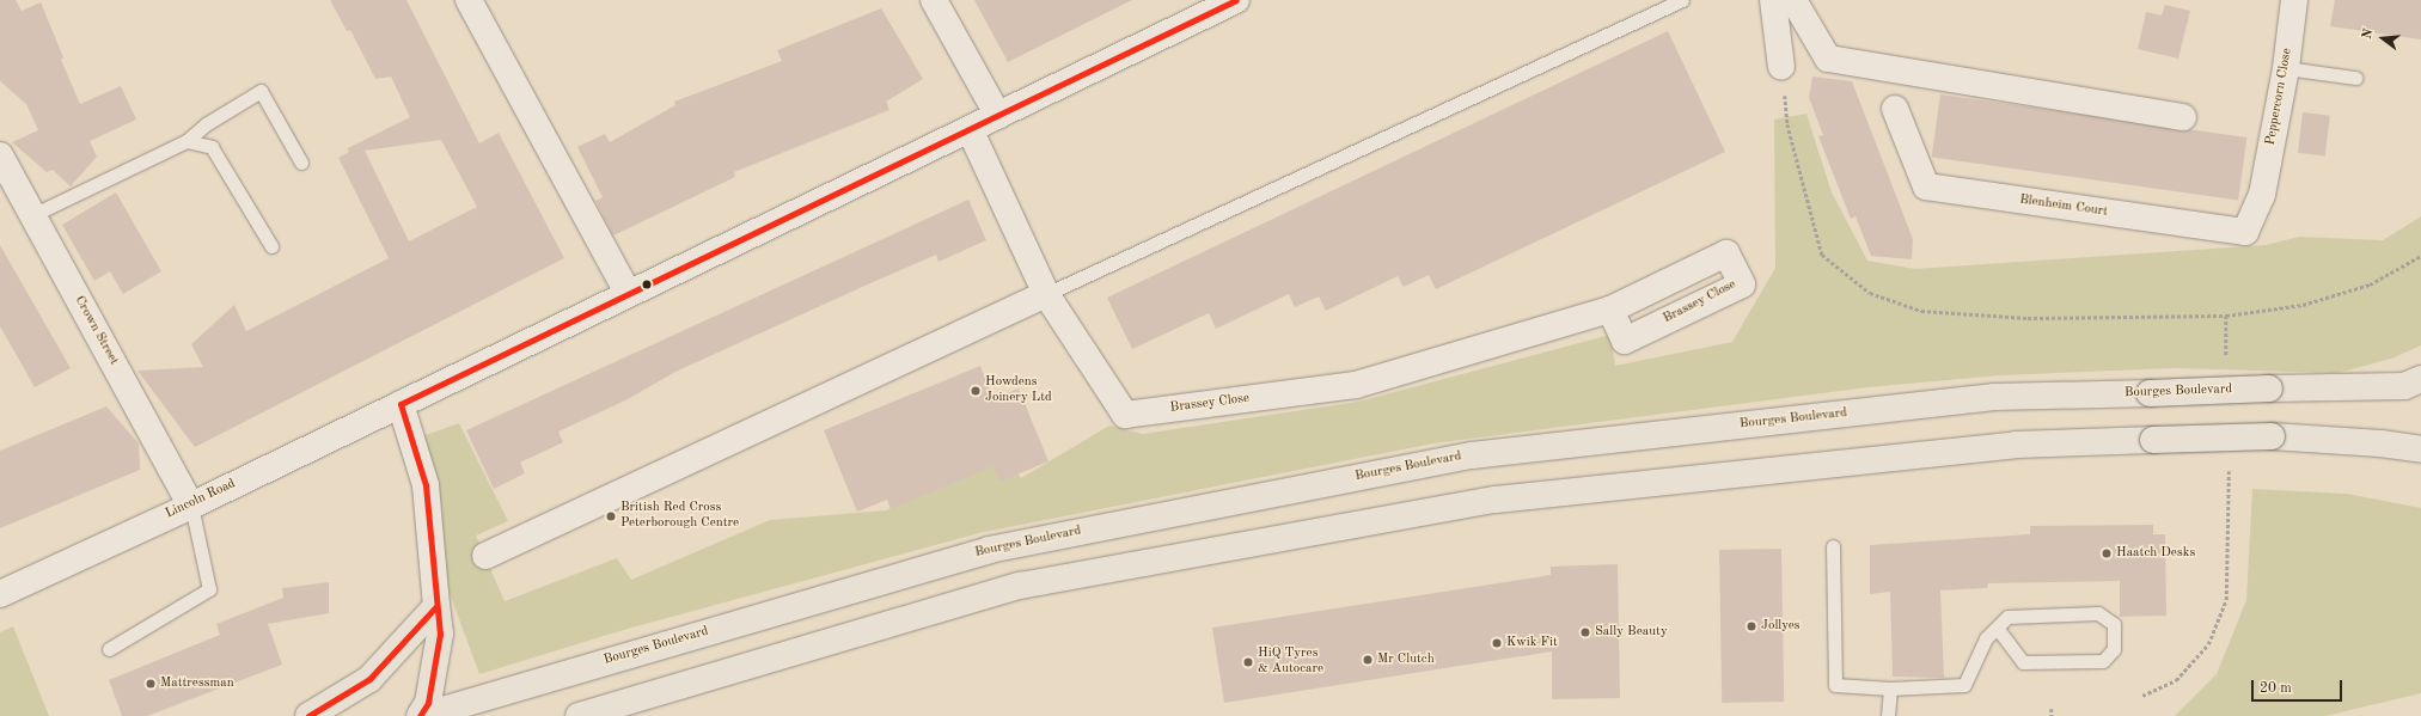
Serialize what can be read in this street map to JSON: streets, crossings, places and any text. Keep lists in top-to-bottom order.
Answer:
{
  "streets": {
    "main road": ["Bourges Boulevard"],
    "street": [
      "Peppercorn Close",
      "Blenheim Court",
      "Brassey Close",
      "Crown Street",
      "Lincoln Road"
    ]
  },
  "crossings": [
    ["Peppercorn Close", "Blenheim Court"],
    ["Brassey Close", "Lincoln Road"],
    ["Crown Street", "Lincoln Road"]
  ],
  "places": [
    "Howdens Joinery Ltd",
    "British Red Cross Peterborough Centre",
    "Haatch Desks",
    "Jollyes",
    "Sally Beauty",
    "Kwik Fit",
    "Mr Clutch",
    "HiQ Tyres & Autocare",
    "Mattressman"
  ],
  "scale_bar": "20 m",
  "north": "left"
}
